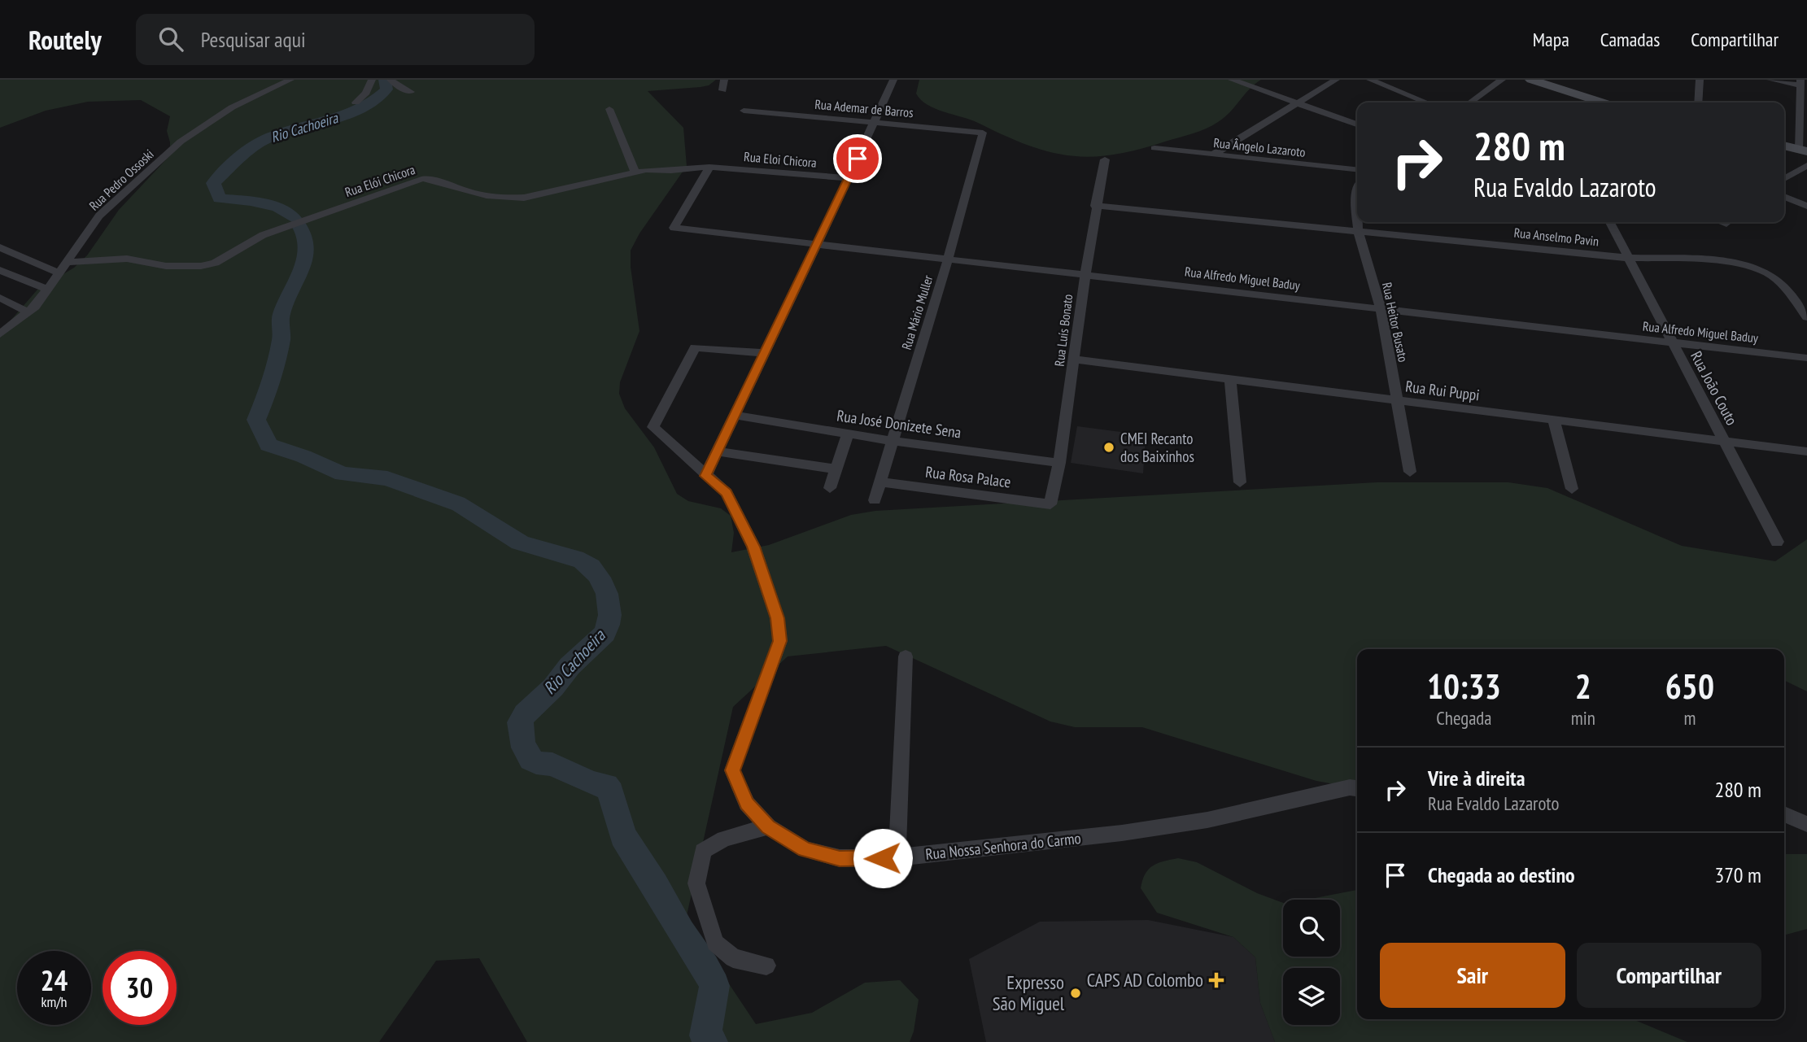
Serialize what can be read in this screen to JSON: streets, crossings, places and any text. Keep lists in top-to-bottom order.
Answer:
{
  "streets": {
    "street": [
      "Rua Ademar de Barros",
      "Rua Ângelo Lazaroto",
      "Rua Eloi Chicora",
      "Rua Pedro Ossoski",
      "Rua Elói Chicora",
      "Rua Anselmo Pavin",
      "Rua Alfredo Miguel Baduy",
      "Rua Mário Muller",
      "Rua Heitor Busato",
      "Rua Luís Bonato",
      "Rua João Couto",
      "Rua Rui Puppi",
      "Rua José Donizete Sena",
      "Rua Rosa Palace",
      "Rua Nossa Senhora do Carmo"
    ]
  },
  "crossings": [
    ["Rua Ademar de Barros", "Rua Mário Muller"],
    ["Rua Eloi Chicora", "Rua Elói Chicora"],
    ["Rua Eloi Chicora", "Rua Alfredo Miguel Baduy"],
    ["Rua Pedro Ossoski", "Rua Elói Chicora"],
    ["Rua Elói Chicora", "Rua Alfredo Miguel Baduy"],
    ["Rua Anselmo Pavin", "Rua Heitor Busato"],
    ["Rua Anselmo Pavin", "Rua Luís Bonato"],
    ["Rua Anselmo Pavin", "Rua João Couto"],
    ["Rua Alfredo Miguel Baduy", "Rua Mário Muller"],
    ["Rua Alfredo Miguel Baduy", "Rua Heitor Busato"],
    ["Rua Alfredo Miguel Baduy", "Rua Luís Bonato"],
    ["Rua Alfredo Miguel Baduy", "Rua João Couto"],
    ["Rua Mário Muller", "Rua José Donizete Sena"],
    ["Rua Mário Muller", "Rua Rosa Palace"],
    ["Rua Heitor Busato", "Rua Rui Puppi"],
    ["Rua Luís Bonato", "Rua Rui Puppi"],
    ["Rua Luís Bonato", "Rua José Donizete Sena"],
    ["Rua Luís Bonato", "Rua Rosa Palace"],
    ["Rua João Couto", "Rua Rui Puppi"]
  ],
  "water": ["Rio Cachoeira"],
  "places": {
    "other": ["CMEI Recanto dos Baixinhos", "Expresso São Miguel"],
    "health": ["CAPS AD Colombo"]
  },
  "page": {
    "header": "Routely",
    "search": "Pesquisar aqui",
    "nav": ["Mapa", "Camadas", "Compartilhar"],
    "turn": ["280 m", "Rua Evaldo Lazaroto"],
    "eta": [
      "10:33",
      "Chegada",
      "2",
      "min",
      "650",
      "m"
    ],
    "list": [
      {
        "name": "Vire à direita",
        "note": "Rua Evaldo Lazaroto",
        "value": "280 m"
      },
      {
        "name": "Chegada ao destino",
        "value": "370 m"
      }
    ],
    "buttons": ["Sair", "Compartilhar"],
    "speed": "24 km/h",
    "limit": "30"
  }
}
